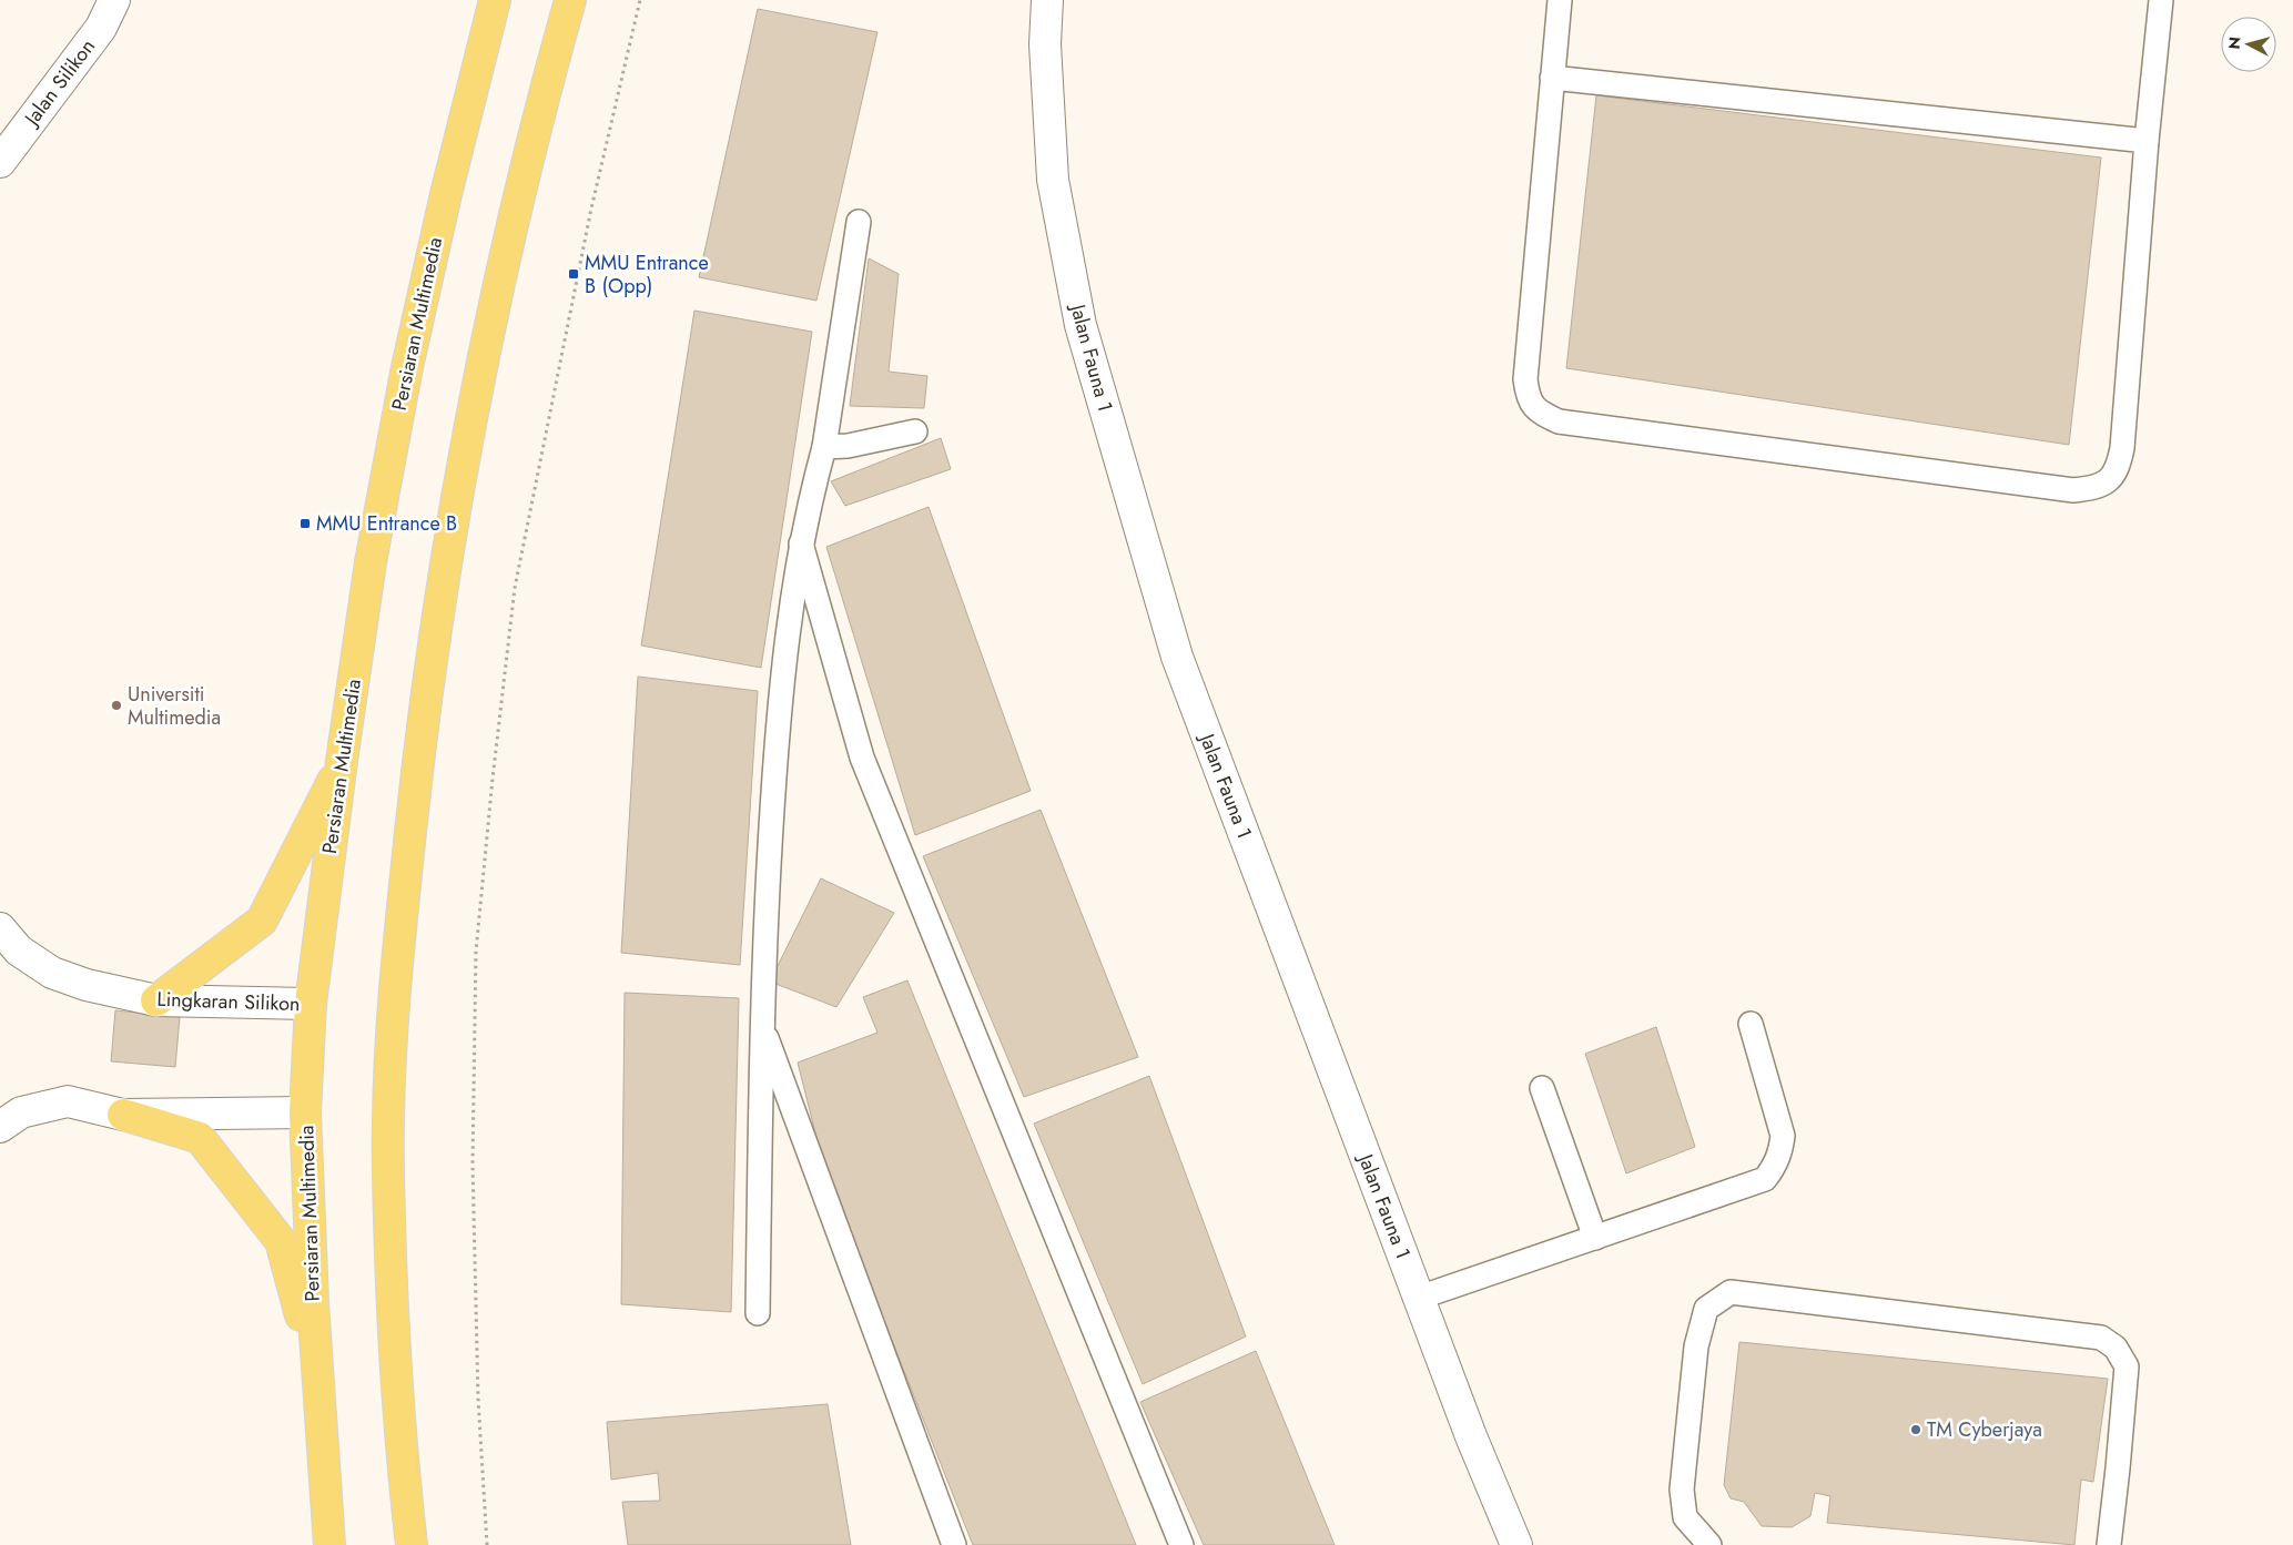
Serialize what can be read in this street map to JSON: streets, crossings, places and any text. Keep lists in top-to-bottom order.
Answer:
{
  "streets": {
    "main road": ["Persiaran Multimedia"],
    "street": ["Jalan Silikon", "Jalan Fauna 1", "Lingkaran Silikon"]
  },
  "crossings": [
    ["Persiaran Multimedia", "Lingkaran Silikon"]
  ],
  "places": {
    "transit": ["MMU Entrance B (Opp)", "MMU Entrance B"],
    "other": ["Universiti Multimedia", "TM Cyberjaya"]
  },
  "north": "left"
}
